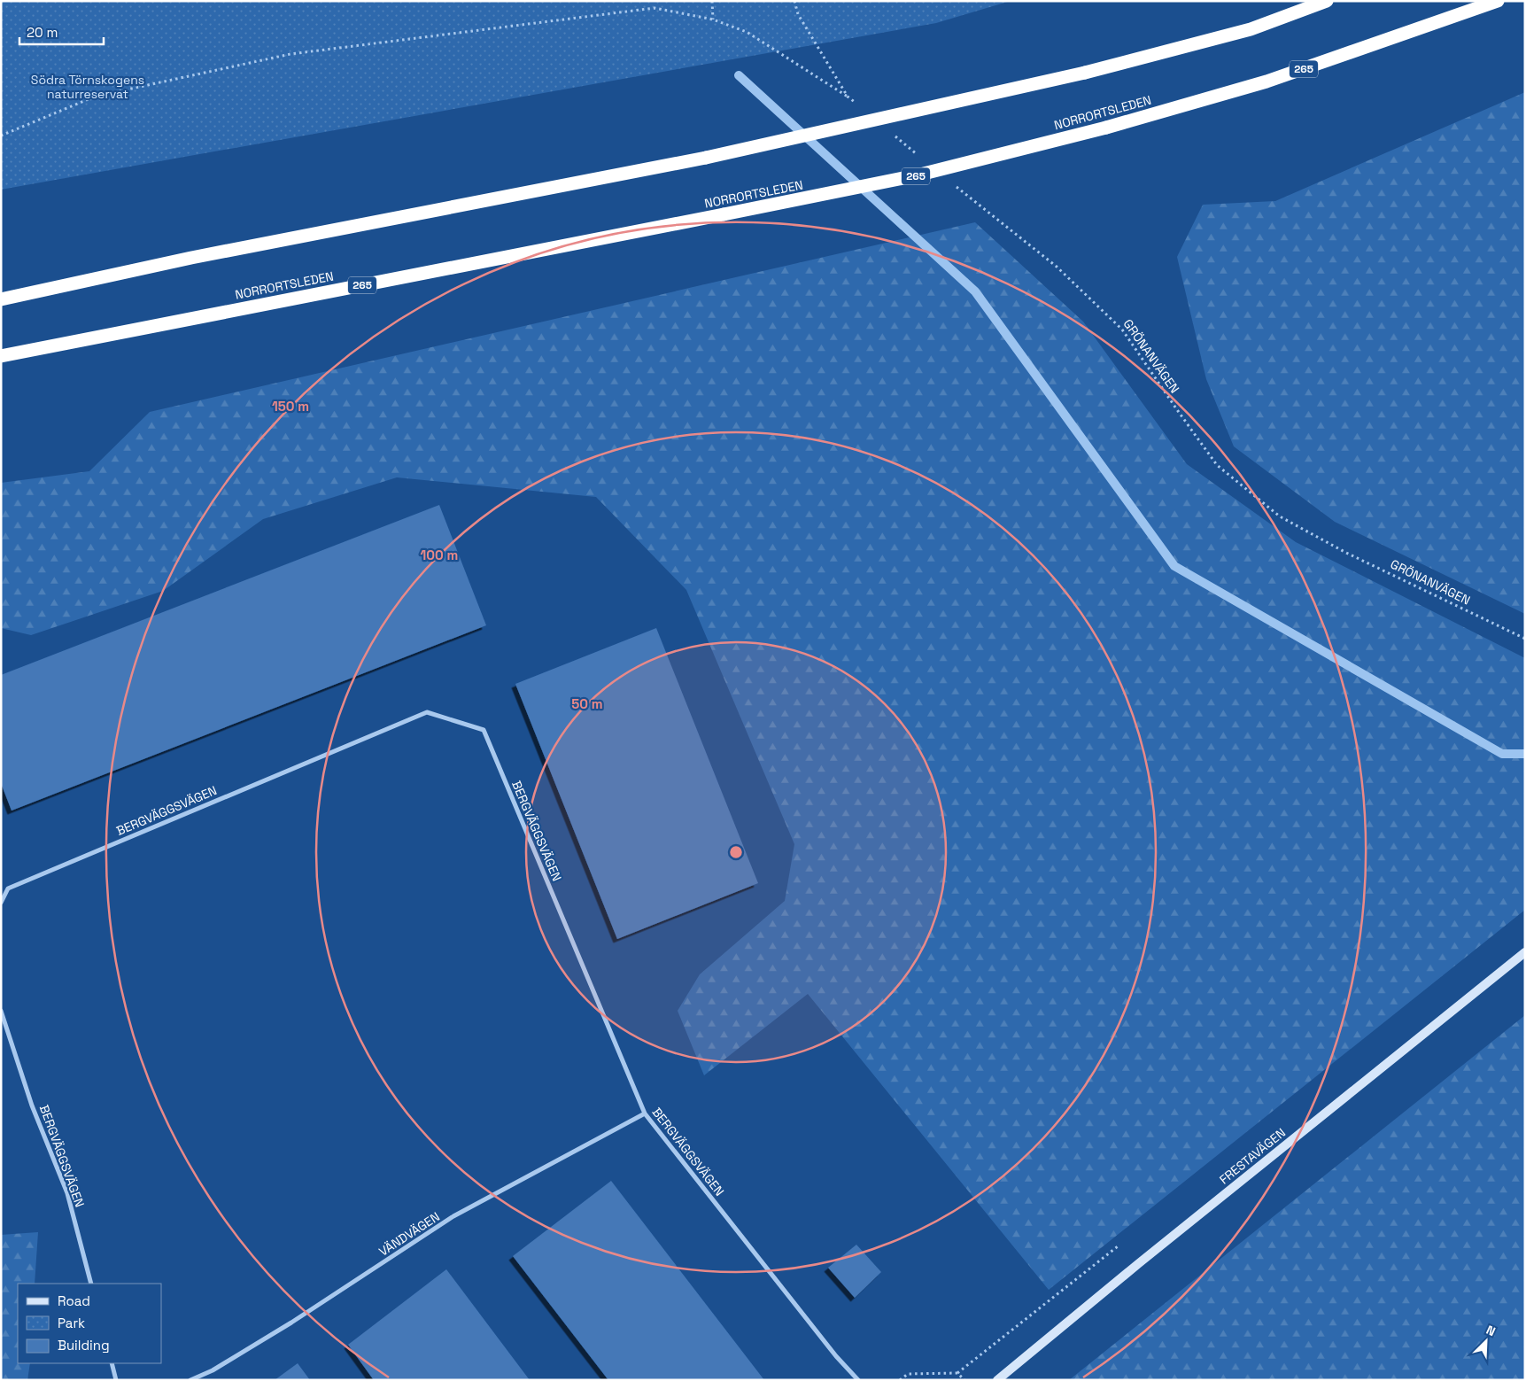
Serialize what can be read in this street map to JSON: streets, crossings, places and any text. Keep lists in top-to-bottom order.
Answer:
{
  "streets": {
    "highway": ["265", "NORRORTSLEDEN"],
    "street": ["BERGVÄGGSVÄGEN", "FRESTAVÄGEN", "VÄNDVÄGEN"],
    "path": ["GRÖNANVÄGEN"]
  },
  "crossings": [
    ["BERGVÄGGSVÄGEN", "VÄNDVÄGEN"]
  ],
  "parks": ["Södra Törnskogens naturreservat"],
  "legend": ["Road", "Park", "Building"],
  "scale_bar": "20 m",
  "north": "top right",
  "rings": ["150 m", "100 m", "50 m"]
}
